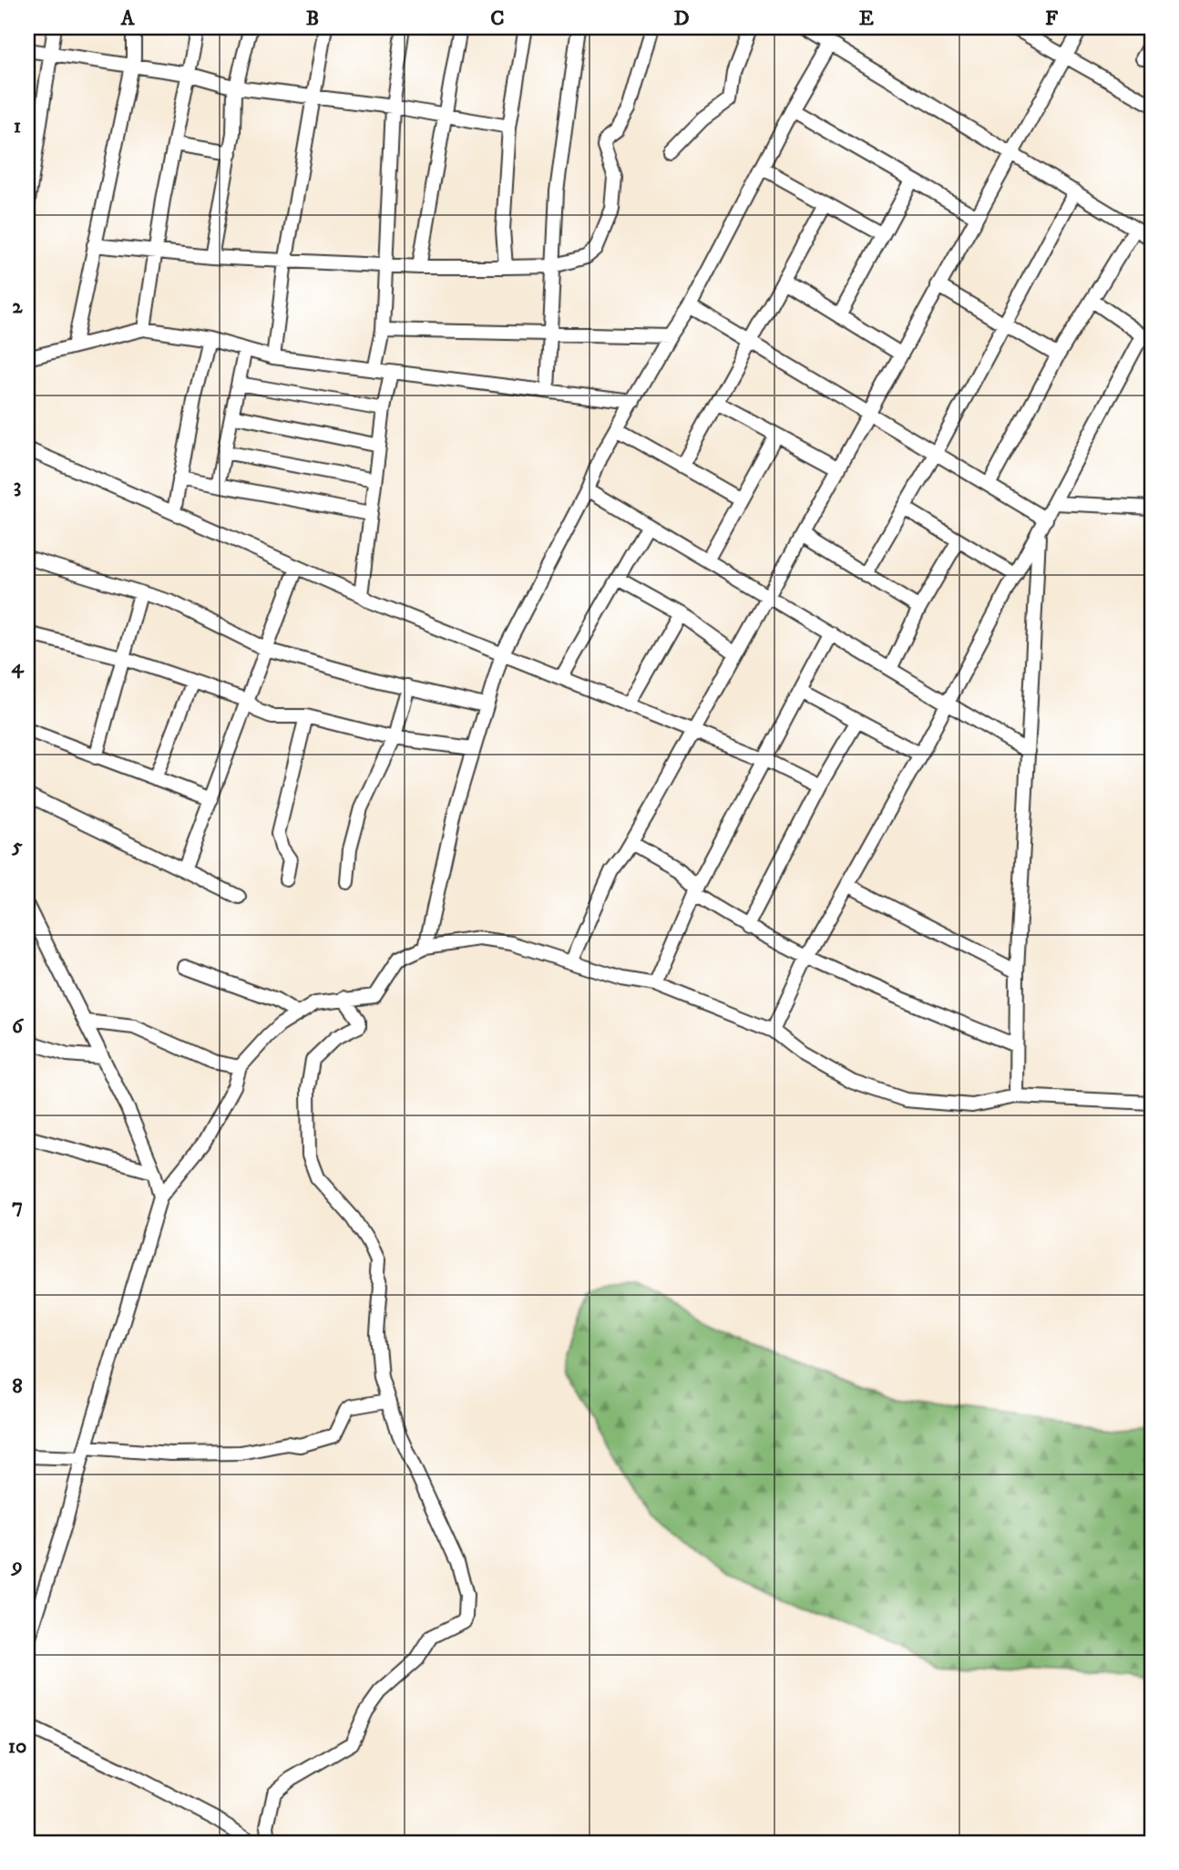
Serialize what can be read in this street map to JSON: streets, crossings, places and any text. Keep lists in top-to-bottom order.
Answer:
{
  "grid": {
    "columns": [
      "A",
      "B",
      "C",
      "D",
      "E",
      "F"
    ],
    "rows": [
      "1",
      "2",
      "3",
      "4",
      "5",
      "6",
      "7",
      "8",
      "9",
      "10"
    ]
  }
}
